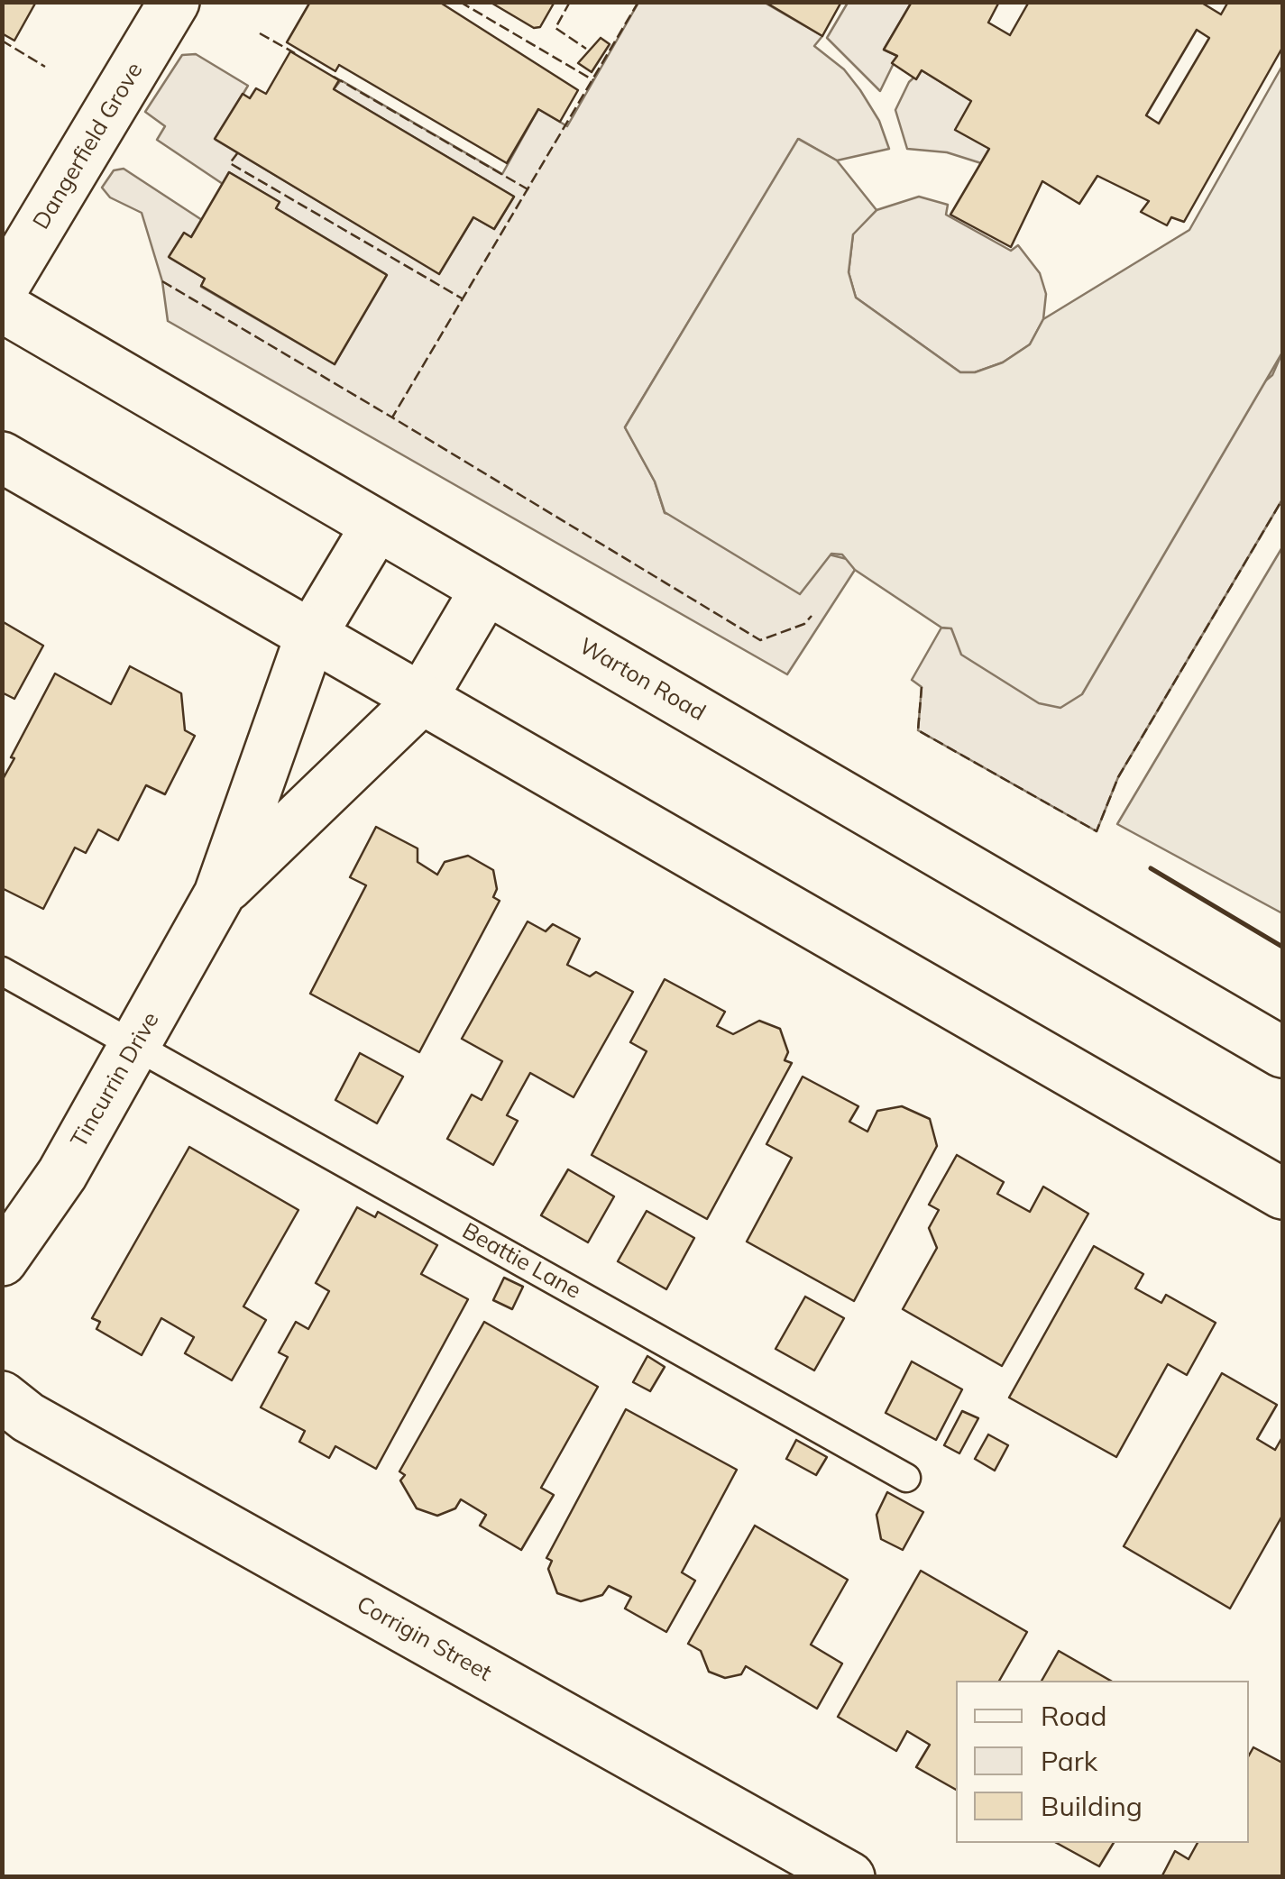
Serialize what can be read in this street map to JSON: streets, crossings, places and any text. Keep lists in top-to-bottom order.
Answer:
{
  "streets": {
    "main road": [
      "Dangerfield Grove",
      "Warton Road",
      "Tincurrin Drive",
      "Corrigin Street"
    ],
    "lane": ["Beattie Lane"]
  },
  "crossings": [
    ["Warton Road", "Tincurrin Drive"],
    ["Tincurrin Drive", "Beattie Lane"]
  ],
  "legend": ["Road", "Park", "Building"]
}
